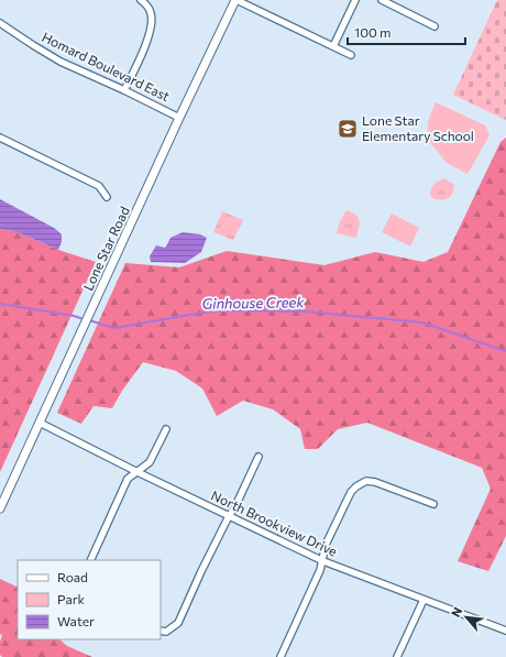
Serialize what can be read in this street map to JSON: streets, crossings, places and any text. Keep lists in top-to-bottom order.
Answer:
{
  "streets": {
    "street": ["Homard Boulevard East", "Lone Star Road", "North Brookview Drive"]
  },
  "crossings": [
    ["Homard Boulevard East", "Lone Star Road"],
    ["Lone Star Road", "North Brookview Drive"]
  ],
  "water": ["Ginhouse Creek"],
  "places": {
    "school or university": ["Lone Star Elementary School"]
  },
  "legend": ["Road", "Park", "Water"],
  "scale_bar": "100 m",
  "north": "top left"
}
